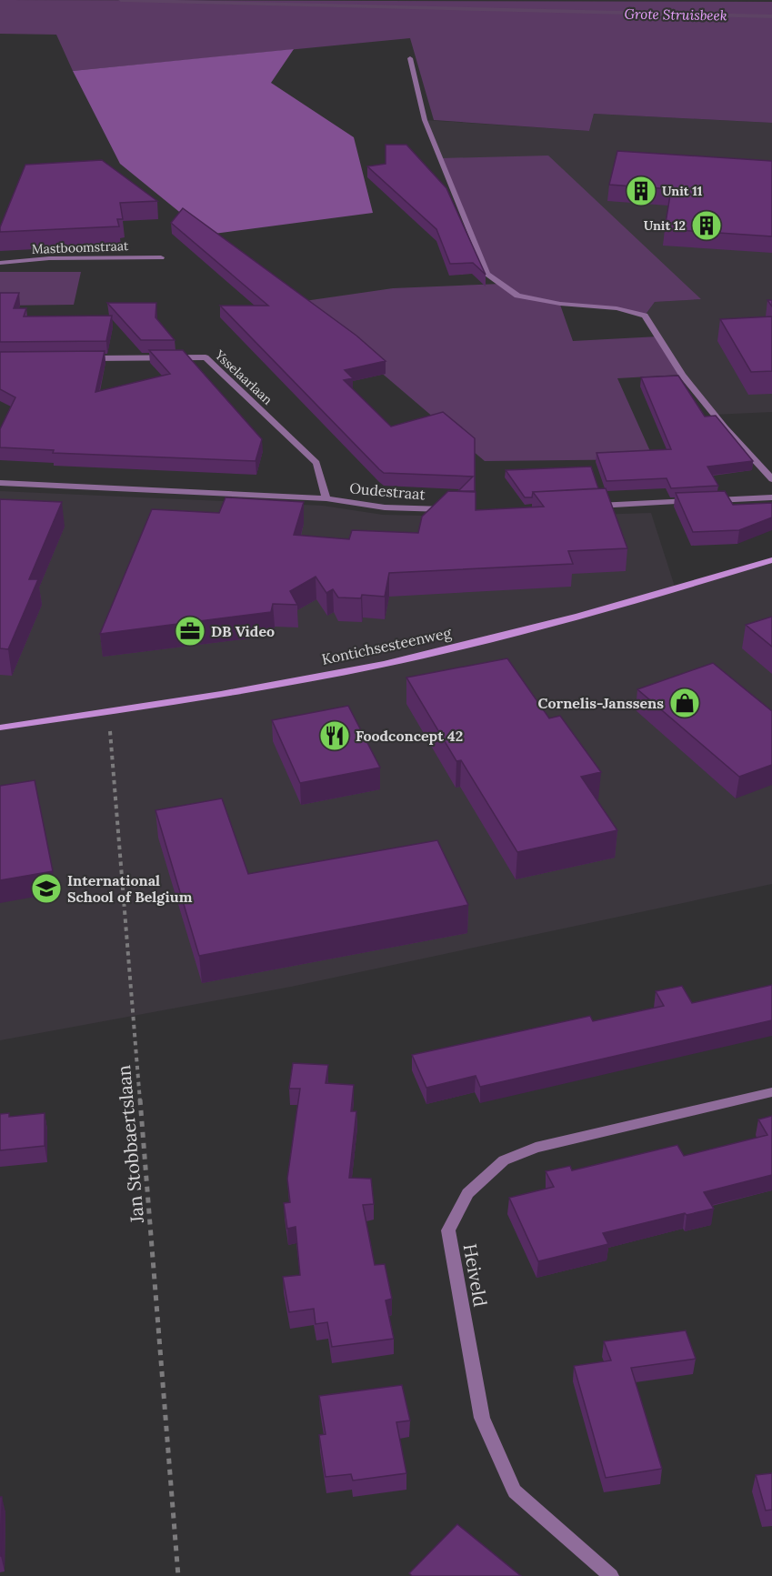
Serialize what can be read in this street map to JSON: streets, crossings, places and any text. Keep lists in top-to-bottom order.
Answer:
{
  "streets": {
    "street": [
      "Mastboomstraat",
      "Ysselaarlaan",
      "Oudestraat",
      "Kontichsesteenweg",
      "Heiveld"
    ],
    "path": ["Jan Stobbaertslaan"]
  },
  "crossings": [
    ["Ysselaarlaan", "Oudestraat"],
    ["Kontichsesteenweg", "Jan Stobbaertslaan"]
  ],
  "water": ["Grote Struisbeek"],
  "places": {
    "building": ["Unit 11", "Unit 12"],
    "office": ["DB Video"],
    "shop": ["Cornelis-Janssens"],
    "restaurant": ["Foodconcept 42"],
    "school or university": ["International School of Belgium"]
  }
}
